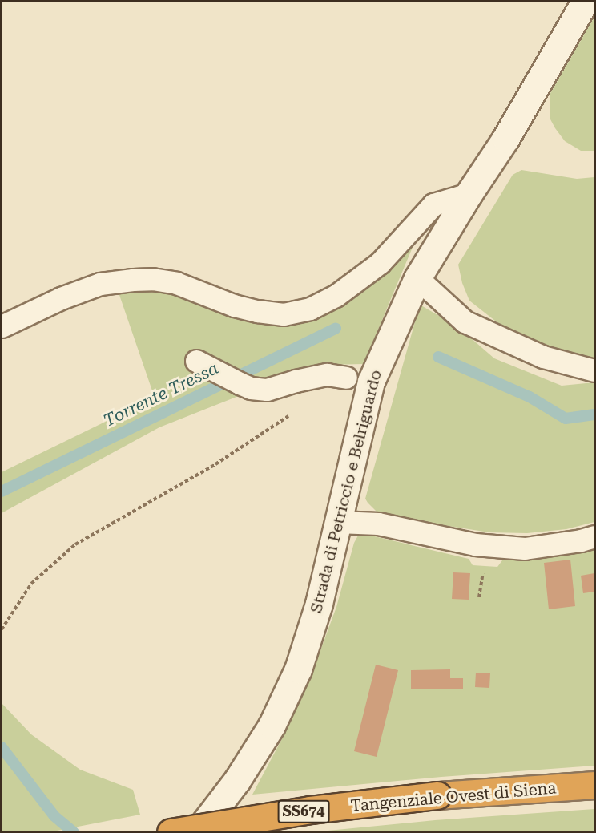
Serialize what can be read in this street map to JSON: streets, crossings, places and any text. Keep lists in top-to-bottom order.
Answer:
{
  "streets": {
    "highway": ["Tangenziale Ovest di Siena", "SS674"],
    "street": ["Strada di Petriccio e Belriguardo"]
  },
  "water": ["Torrente Tressa"]
}
